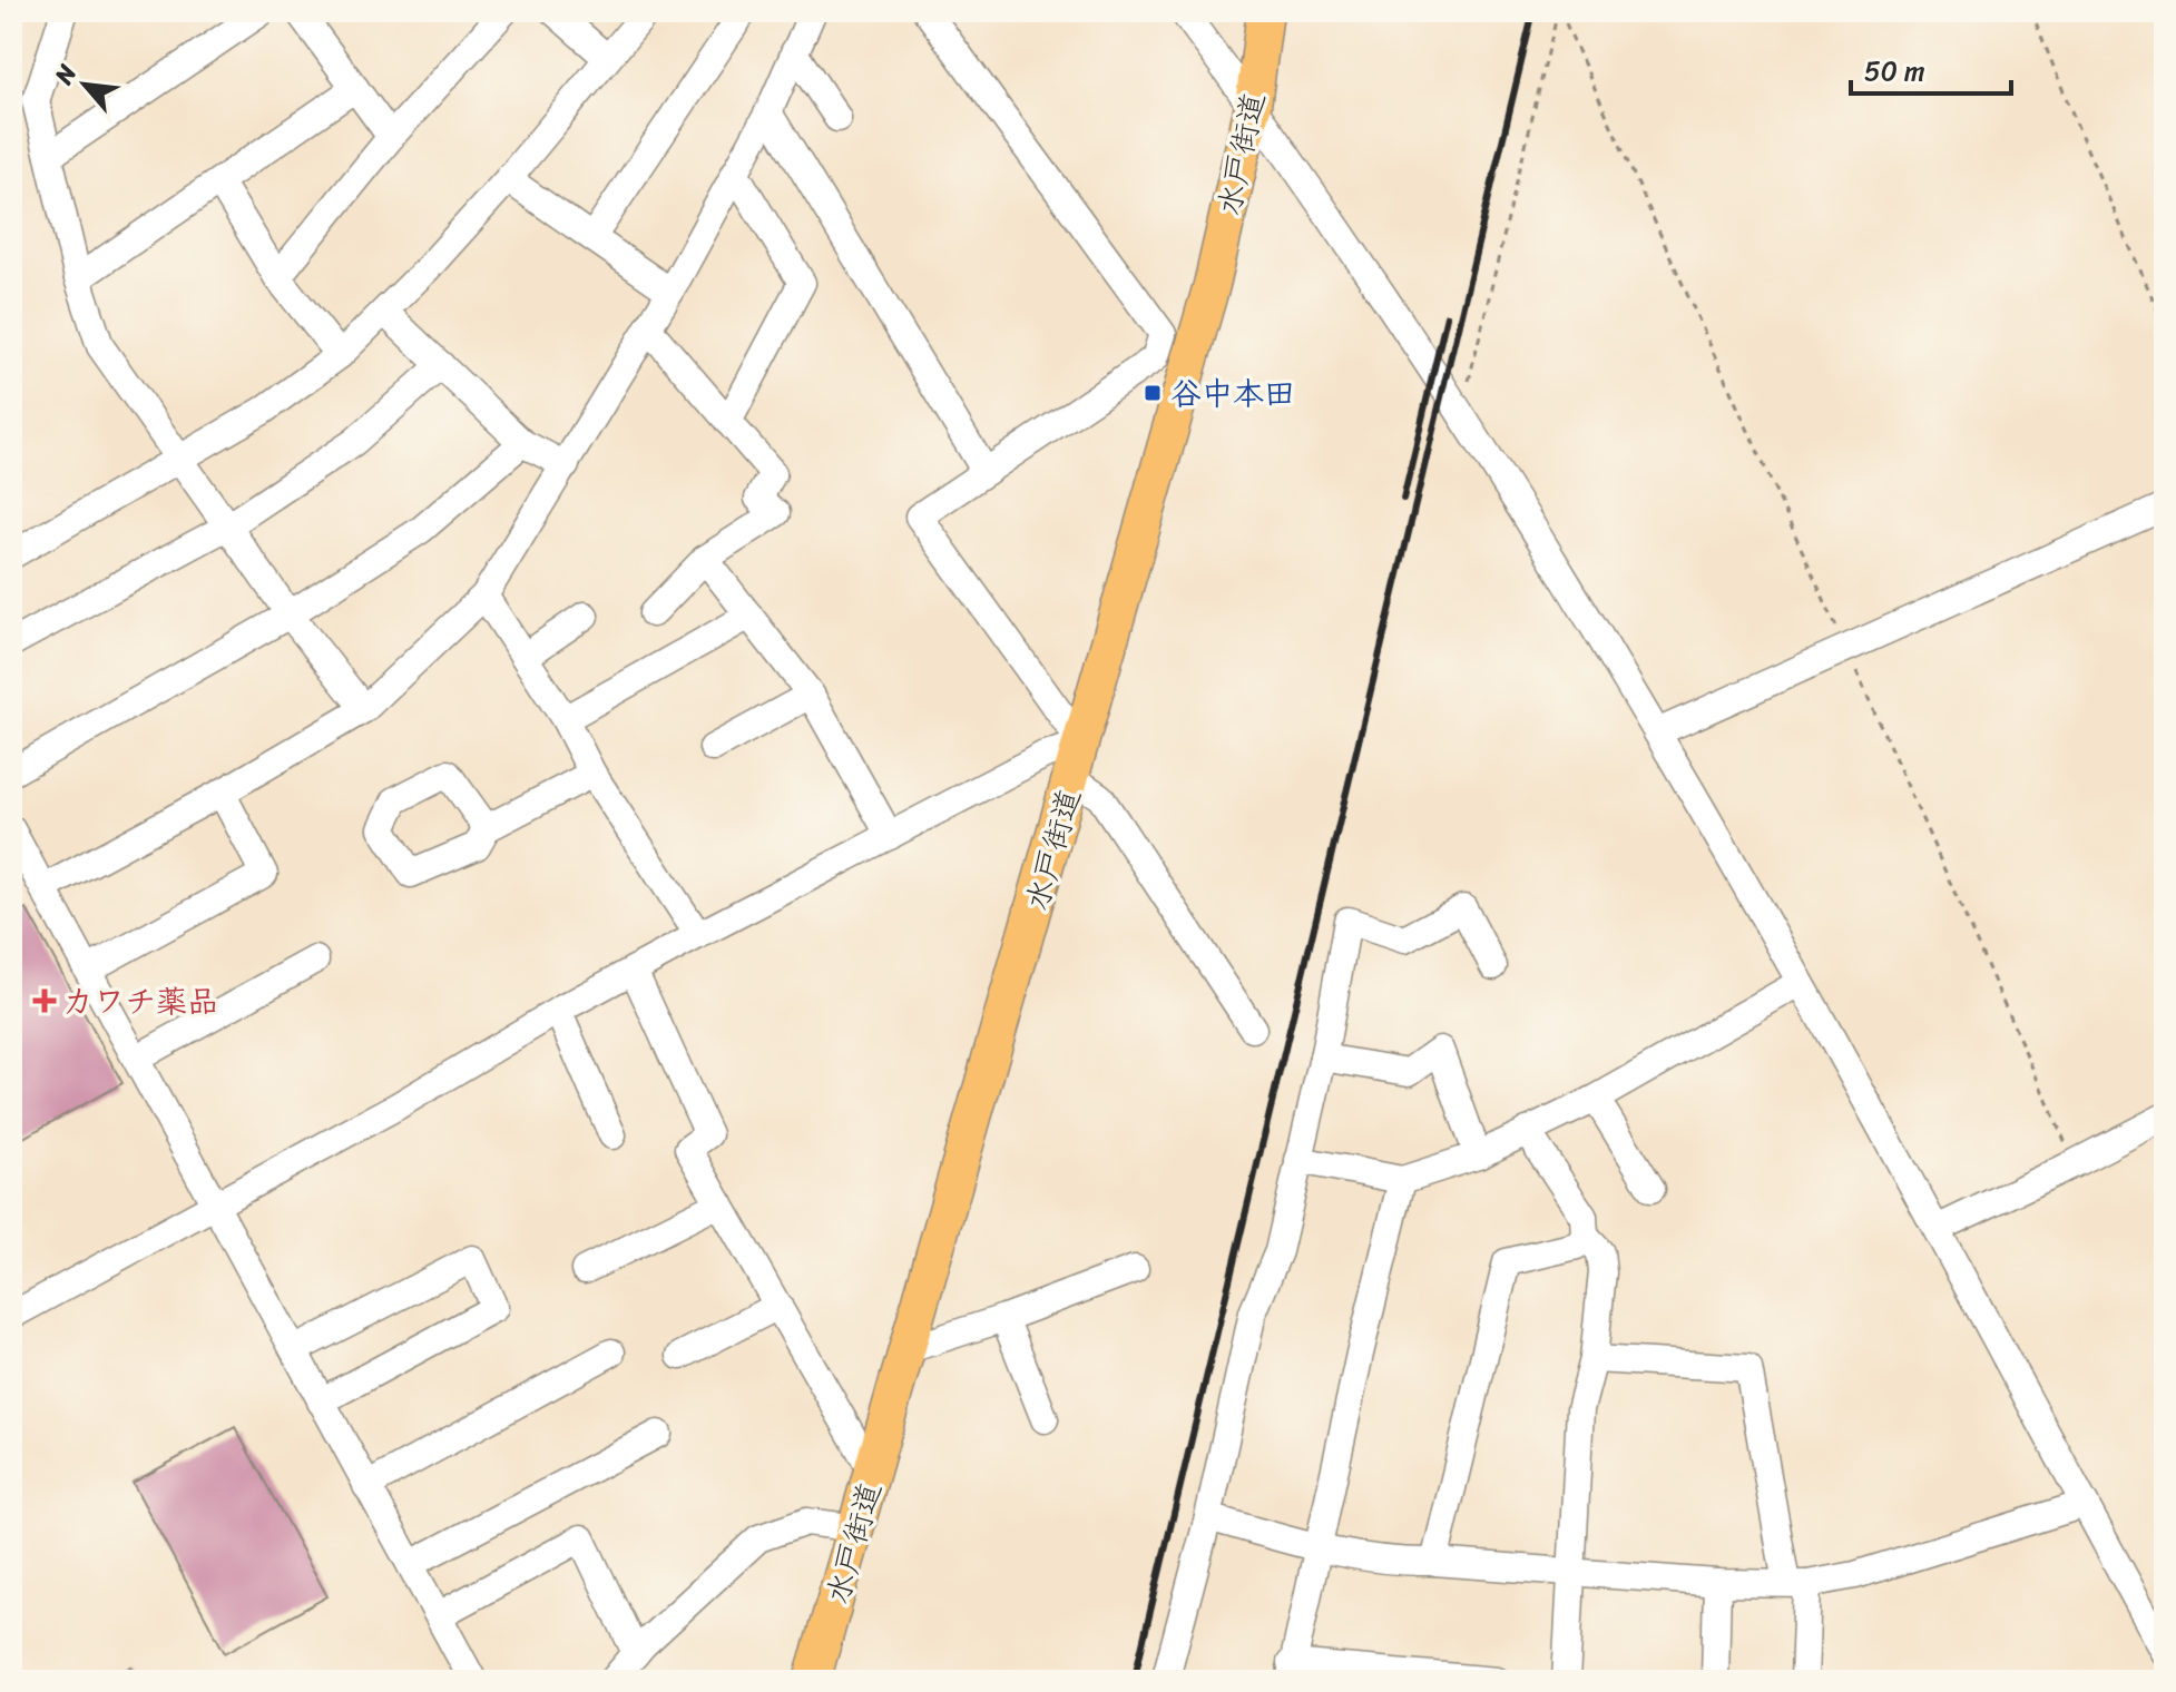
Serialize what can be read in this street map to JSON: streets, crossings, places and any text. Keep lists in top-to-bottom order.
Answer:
{
  "streets": {
    "main road": ["水戸街道"]
  },
  "places": {
    "transit": ["谷中本田"],
    "health": ["カワチ薬品"]
  },
  "scale_bar": "50 m",
  "north": "top left"
}
